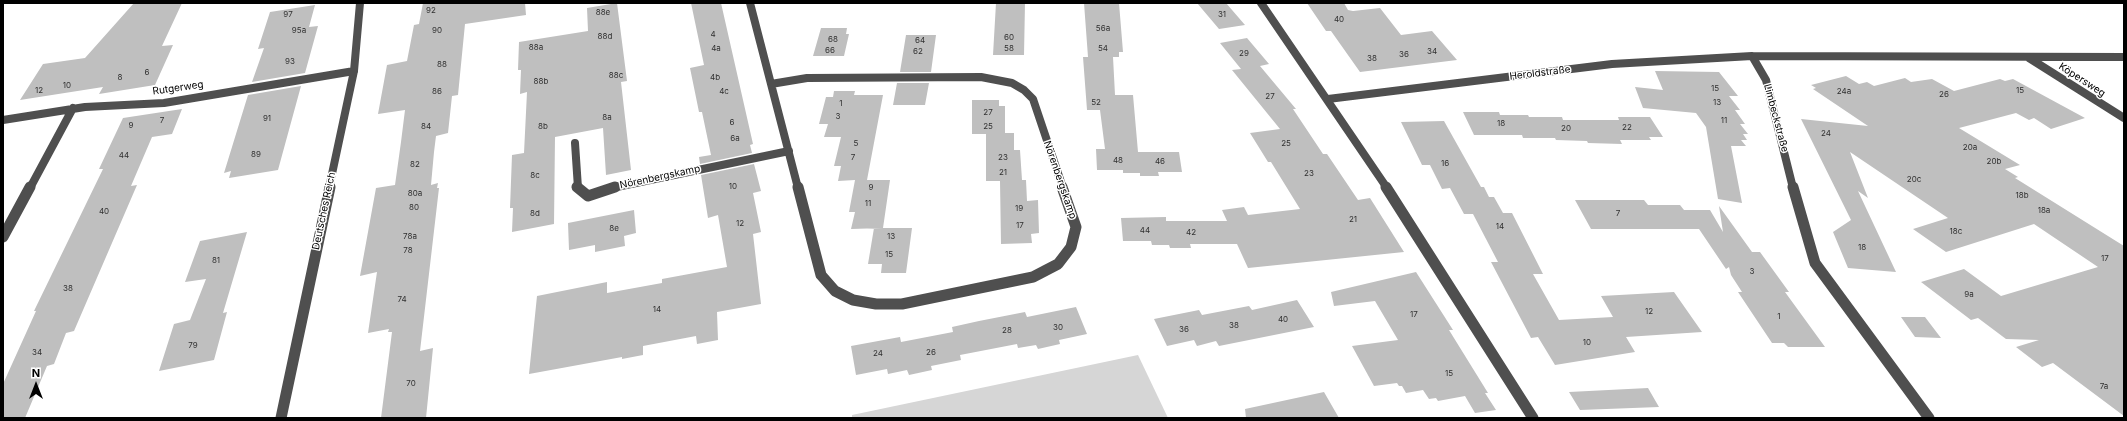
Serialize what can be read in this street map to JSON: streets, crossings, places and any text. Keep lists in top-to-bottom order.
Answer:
{
  "streets": {
    "street": [
      "Heroldstraße",
      "Köpersweg",
      "Rutgerweg",
      "Limbeckstraße",
      "Nörenbergskamp",
      "Deutsches Reich"
    ]
  },
  "crossings": [
    ["Heroldstraße", "Limbeckstraße"],
    ["Rutgerweg", "Deutsches Reich"]
  ],
  "house_numbers": [
    "92",
    "88e",
    "97",
    "31",
    "40",
    "56a",
    "95a",
    "90",
    "4",
    "88d",
    "60",
    "68",
    "64",
    "88a",
    "4a",
    "58",
    "54",
    "66",
    "62",
    "34",
    "29",
    "36",
    "38",
    "93",
    "88",
    "6",
    "88c",
    "8",
    "4b",
    "88b",
    "10",
    "15",
    "12",
    "15",
    "86",
    "4c",
    "24a",
    "26",
    "27",
    "52",
    "13",
    "1",
    "27",
    "3",
    "8a",
    "91",
    "7",
    "11",
    "6",
    "18",
    "9",
    "84",
    "8b",
    "25",
    "22",
    "20",
    "24",
    "6a",
    "5",
    "25",
    "20a",
    "89",
    "44",
    "7",
    "23",
    "48",
    "46",
    "20b",
    "16",
    "82",
    "21",
    "23",
    "8c",
    "20c",
    "10",
    "9",
    "80a",
    "18b",
    "11",
    "80",
    "19",
    "18a",
    "40",
    "8d",
    "7",
    "21",
    "12",
    "17",
    "14",
    "8e",
    "44",
    "18c",
    "42",
    "78a",
    "13",
    "18",
    "78",
    "15",
    "17",
    "81",
    "3",
    "38",
    "9a",
    "74",
    "14",
    "12",
    "17",
    "1",
    "40",
    "38",
    "30",
    "36",
    "28",
    "10",
    "79",
    "34",
    "26",
    "24",
    "15",
    "70",
    "7a"
  ],
  "north": "top"
}
